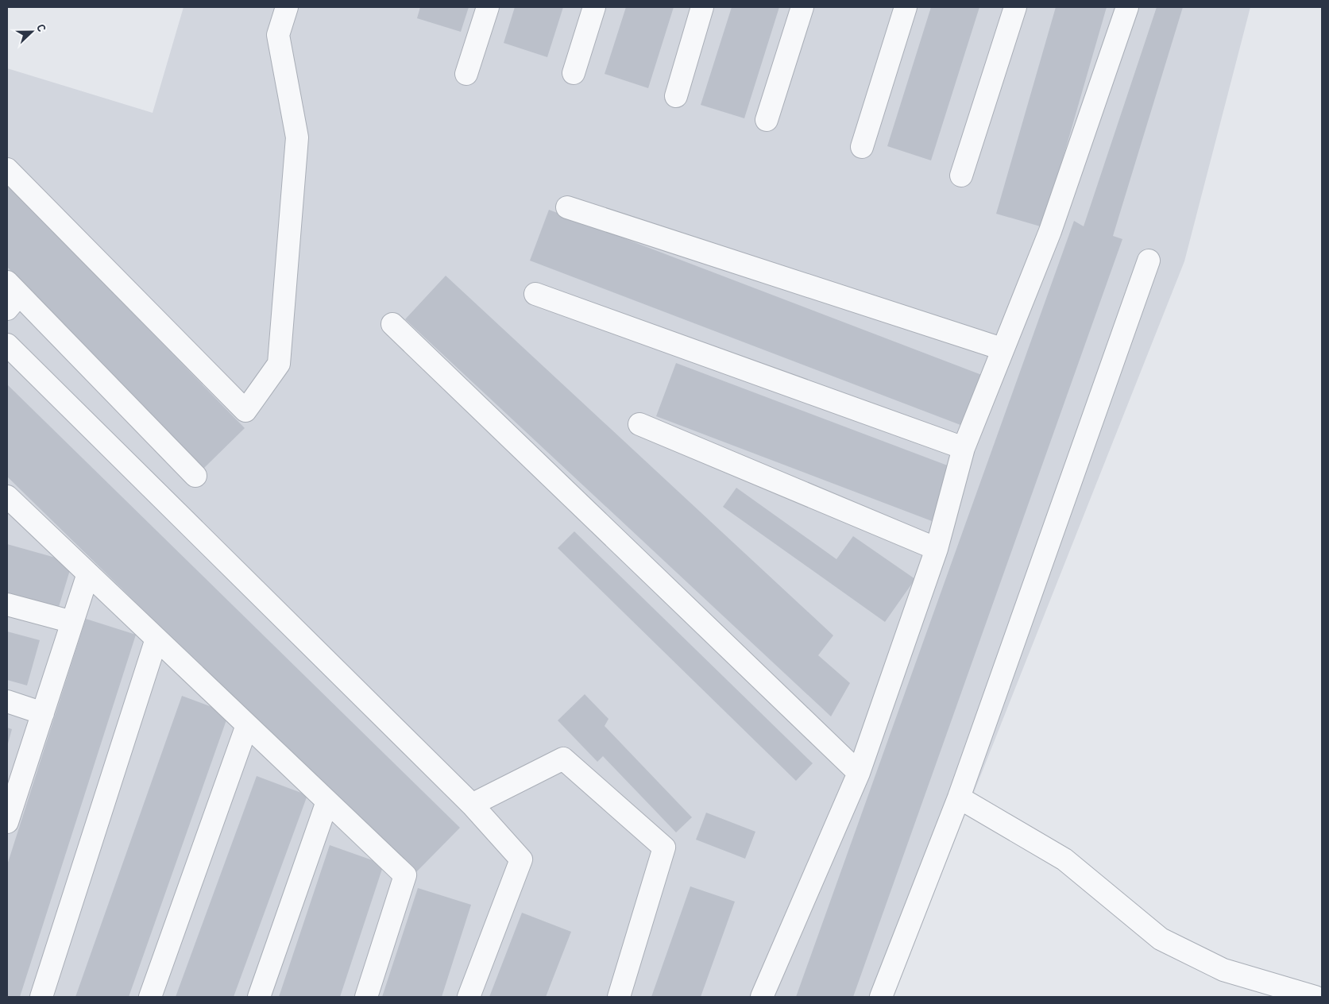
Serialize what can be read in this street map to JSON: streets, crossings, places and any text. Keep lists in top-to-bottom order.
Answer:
{
  "north": "right"
}
